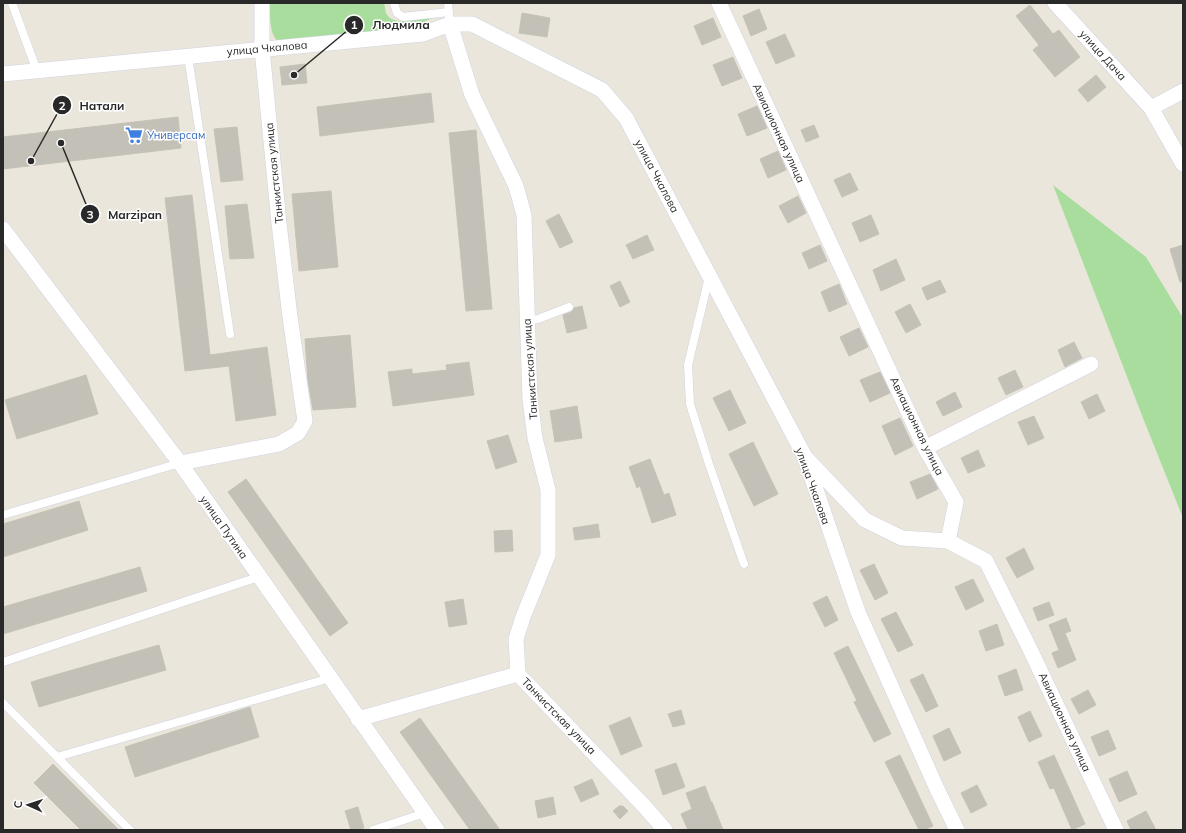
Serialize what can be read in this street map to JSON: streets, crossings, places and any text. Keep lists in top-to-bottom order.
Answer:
{
  "streets": {
    "street": [
      "улица Чкалова",
      "улица Дача",
      "Авиационная улица",
      "Танкистская улица",
      "улица Путина"
    ]
  },
  "crossings": [
    ["улица Чкалова", "Танкистская улица"],
    ["Танкистская улица", "улица Путина"]
  ],
  "places": {
    "other": ["Людмила", "Marzipan", "Натали"],
    "supermarket": ["Универсам"]
  },
  "north": "left"
}
